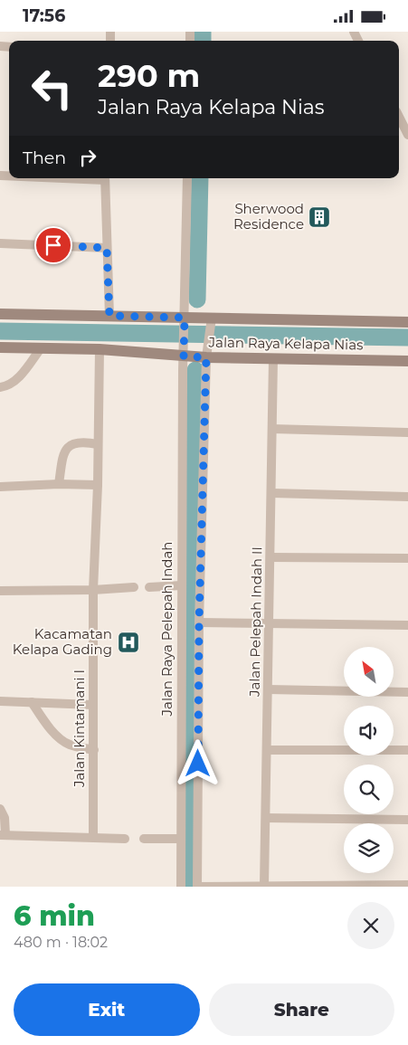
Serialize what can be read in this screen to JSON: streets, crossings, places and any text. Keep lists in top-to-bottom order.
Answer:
{
  "streets": {
    "main road": ["Jalan Raya Kelapa Nias"],
    "street": ["Jalan Pelepah Indah II", "Jalan Raya Pelepah Indah", "Jalan Kintamani I"]
  },
  "crossings": [
    ["Jalan Raya Kelapa Nias", "Jalan Pelepah Indah II"],
    ["Jalan Raya Kelapa Nias", "Jalan Raya Pelepah Indah"],
    ["Jalan Raya Kelapa Nias", "Jalan Kintamani I"]
  ],
  "places": {
    "building": ["Sherwood Residence"],
    "hospital": ["Kacamatan Kelapa Gading"]
  },
  "north": "top left",
  "page": {
    "status": "17:56",
    "turn": ["290 m", "Jalan Raya Kelapa Nias"],
    "then": "Then",
    "heading": ["6 min", "480 m · 18:02"],
    "buttons": ["Exit", "Share"]
  }
}
